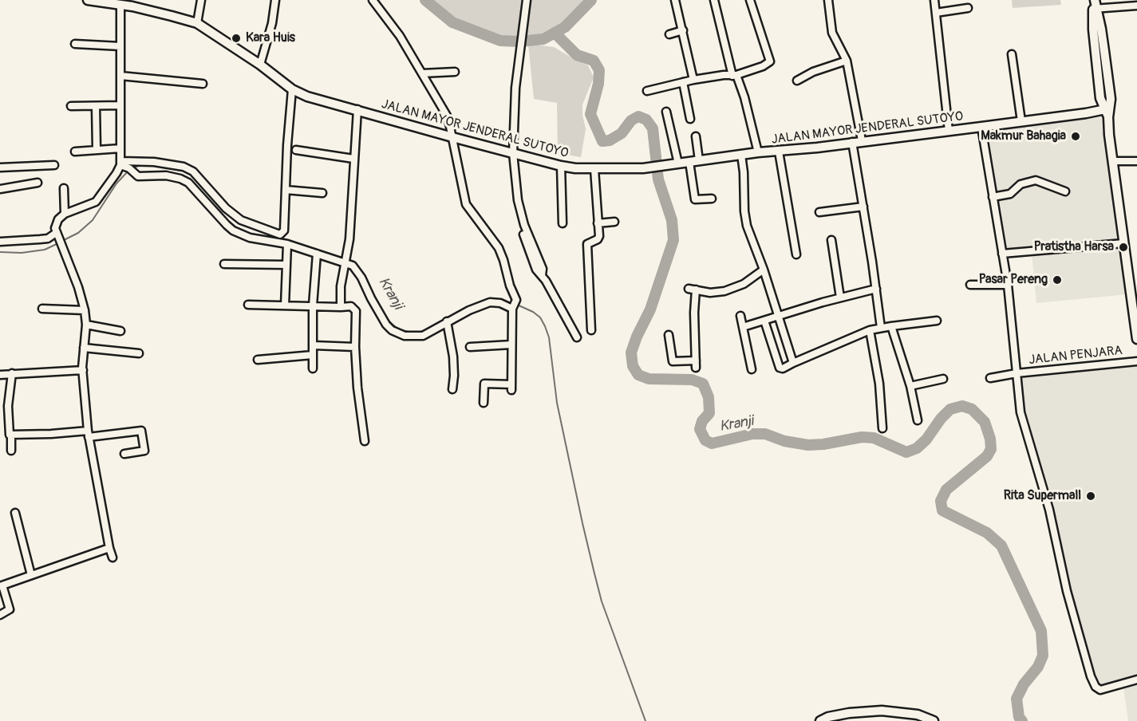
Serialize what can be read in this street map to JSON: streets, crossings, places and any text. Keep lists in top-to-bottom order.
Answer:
{
  "streets": {
    "main road": ["JALAN MAYOR JENDERAL SUTOYO"],
    "street": ["JALAN PENJARA"]
  },
  "water": ["Kranji"],
  "places": [
    "Kara Huis",
    "Makmur Bahagia",
    "Pratistha Harsa",
    "Pasar Pereng",
    "Rita Supermall"
  ]
}
